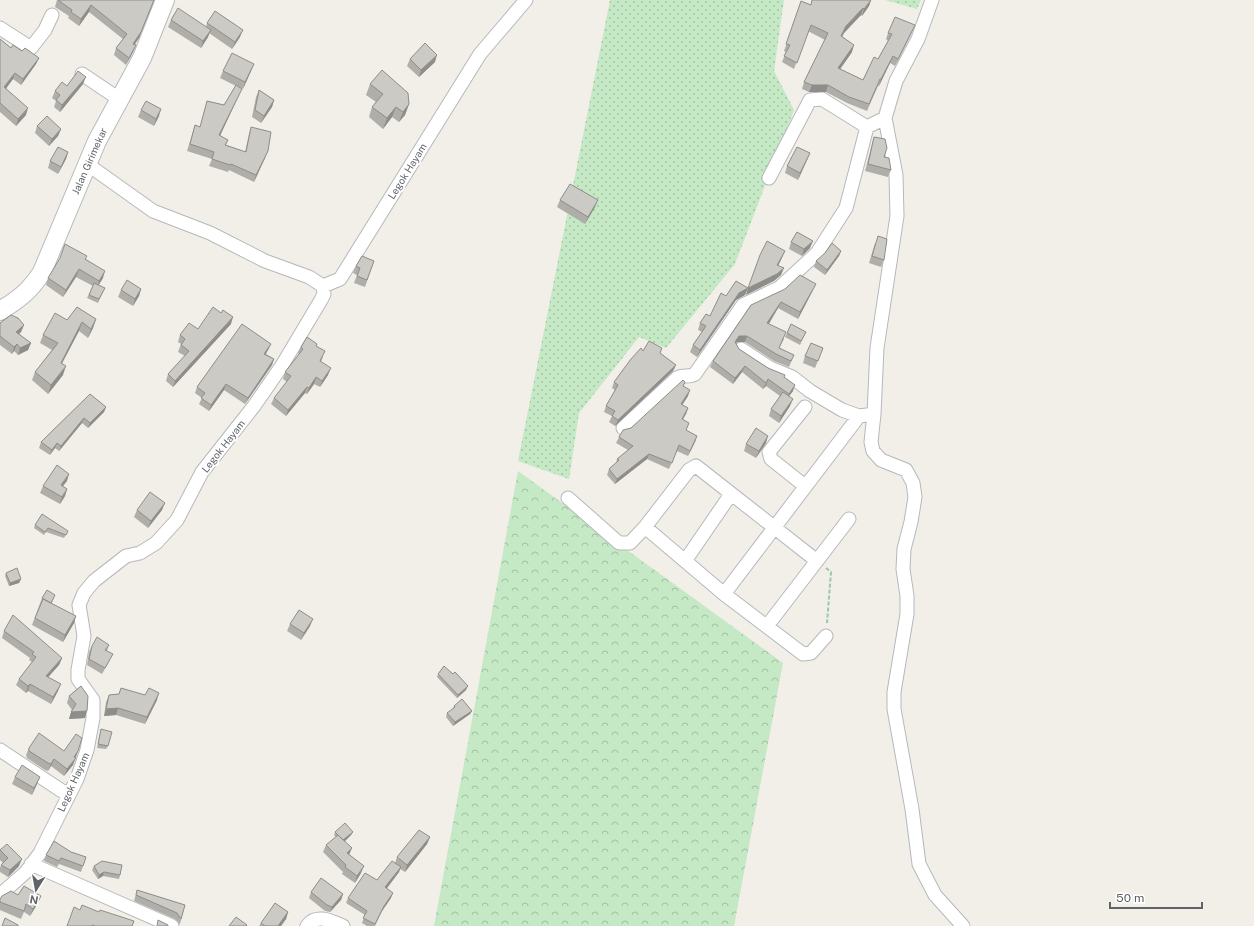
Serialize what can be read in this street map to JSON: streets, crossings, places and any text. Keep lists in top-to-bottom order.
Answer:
{
  "streets": {
    "street": ["Jalan Girimekar", "Legok Hayam"]
  },
  "scale_bar": "50 m",
  "north": "bottom"
}
